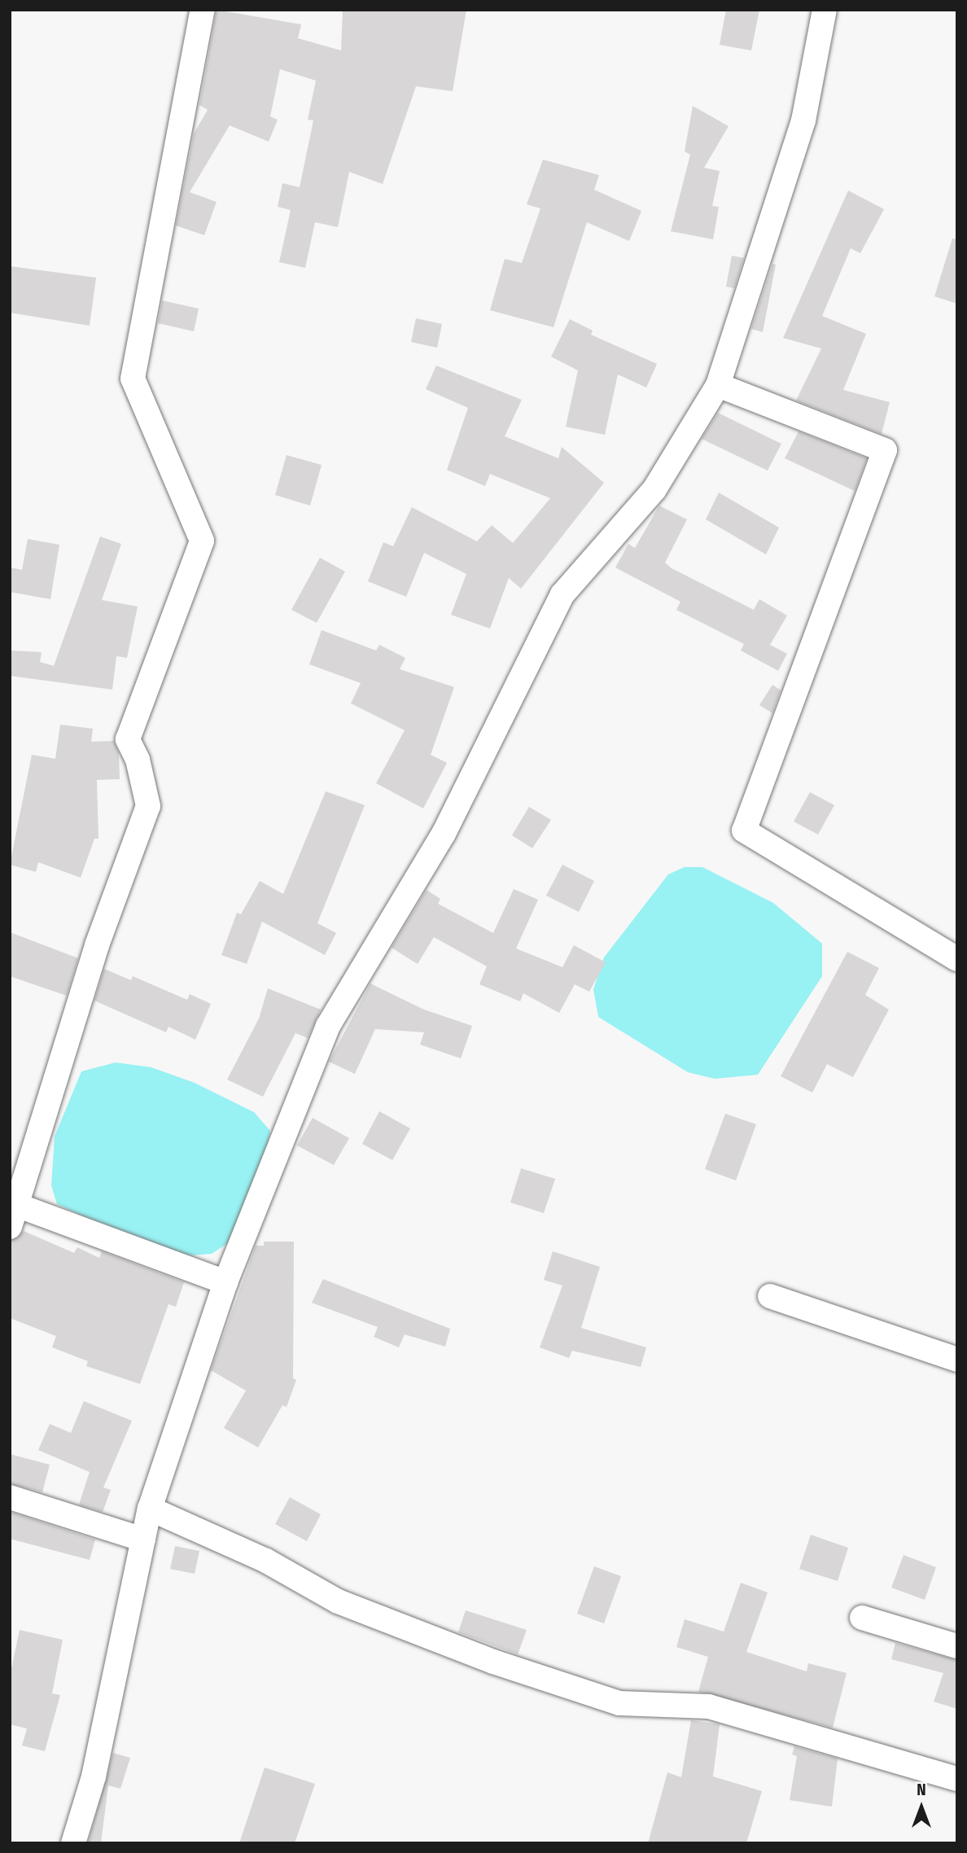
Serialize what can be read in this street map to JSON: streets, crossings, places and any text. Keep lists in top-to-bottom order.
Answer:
{
  "north": "top"
}
